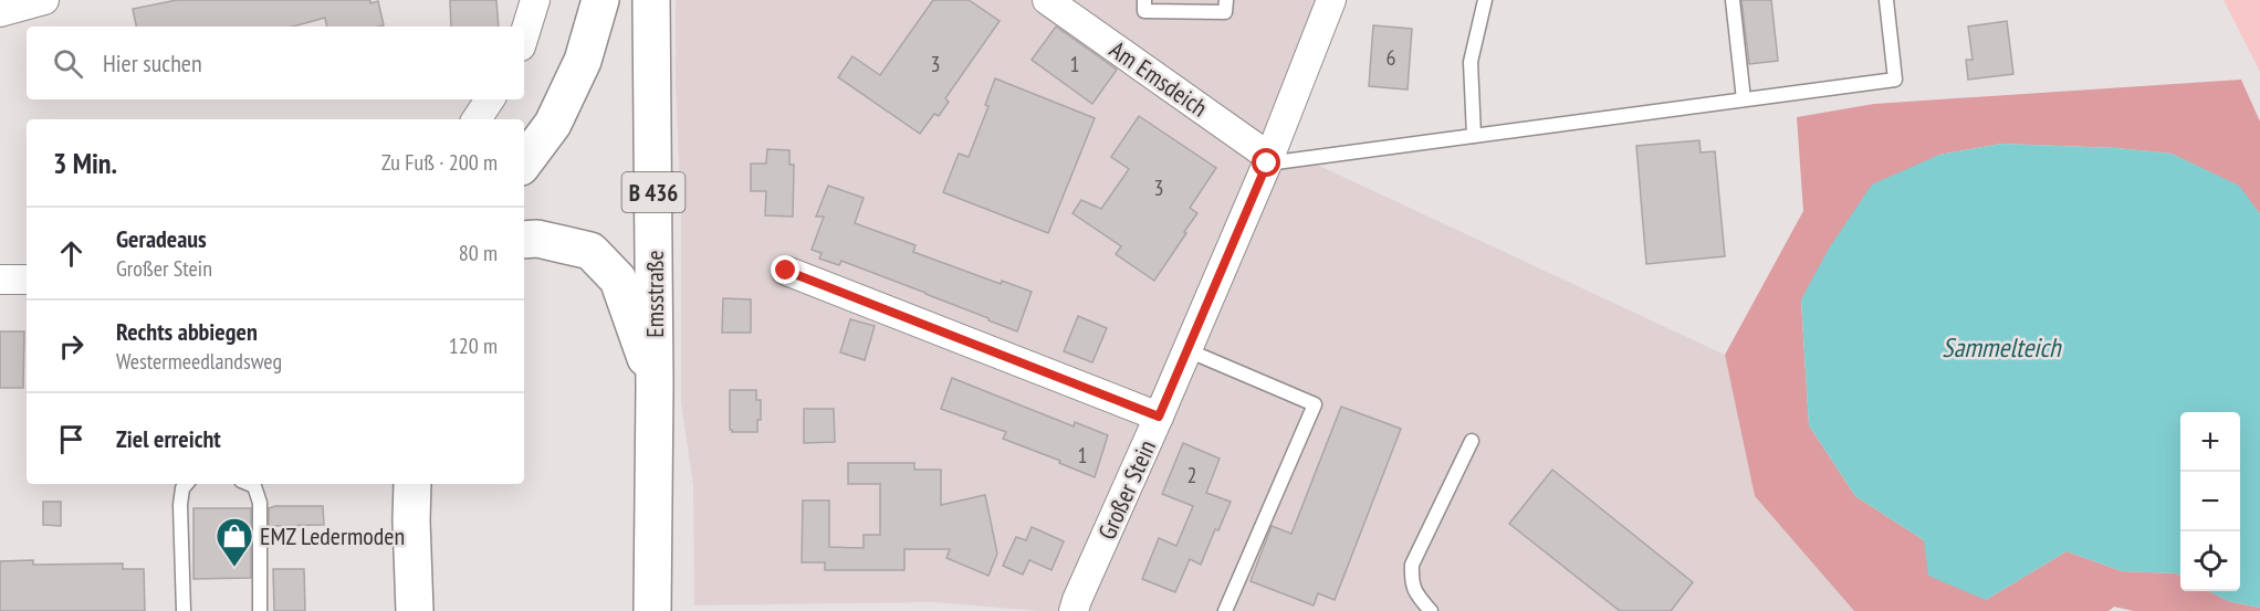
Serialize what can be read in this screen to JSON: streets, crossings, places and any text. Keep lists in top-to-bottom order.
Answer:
{
  "streets": {
    "main road": ["B 436", "Emsstraße"],
    "street": ["Am Emsdeich", "Großer Stein"]
  },
  "crossings": [
    ["Am Emsdeich", "Großer Stein"]
  ],
  "water": ["Sammelteich"],
  "places": {
    "shop": ["EMZ Ledermoden"]
  },
  "house_numbers": [
    "6",
    "3",
    "1",
    "3",
    "1",
    "2"
  ],
  "page": {
    "search": "Hier suchen",
    "heading": ["3 Min.", "Zu Fuß · 200 m"],
    "list": [
      ["Geradeaus", "Großer Stein", "80 m"],
      ["Rechts abbiegen", "Westermeedlandsweg", "120 m"],
      "Ziel erreicht"
    ],
    "map_buttons": ["+", "−"]
  }
}
